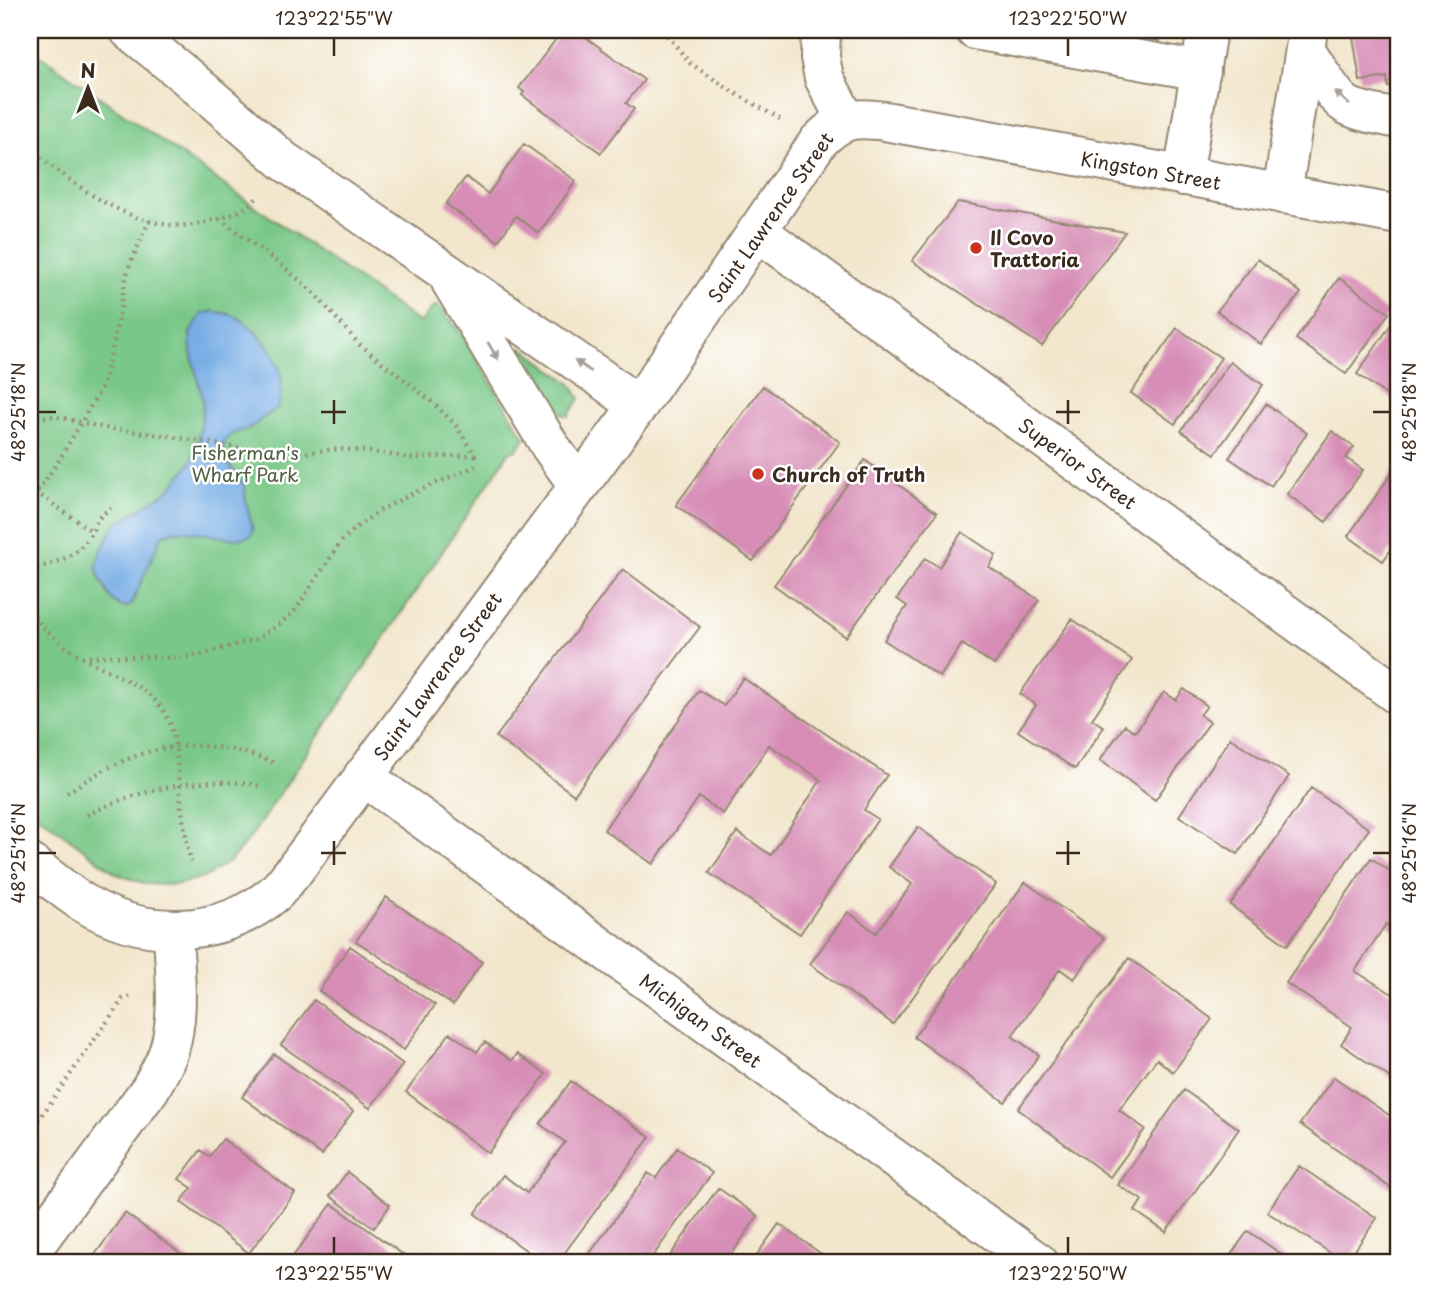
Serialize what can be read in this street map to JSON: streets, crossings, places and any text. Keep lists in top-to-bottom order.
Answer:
{
  "streets": {
    "street": [
      "Kingston Street",
      "Saint Lawrence Street",
      "Superior Street",
      "Michigan Street"
    ]
  },
  "crossings": [
    ["Kingston Street", "Saint Lawrence Street"],
    ["Saint Lawrence Street", "Superior Street"],
    ["Saint Lawrence Street", "Michigan Street"]
  ],
  "parks": ["Fisherman's Wharf Park"],
  "places": ["Il Covo Trattoria", "Church of Truth"],
  "north": "top",
  "coordinates": [
    "123°22'55\"W",
    "123°22'50\"W",
    "48°25'18\"N",
    "48°25'16\"N"
  ]
}
